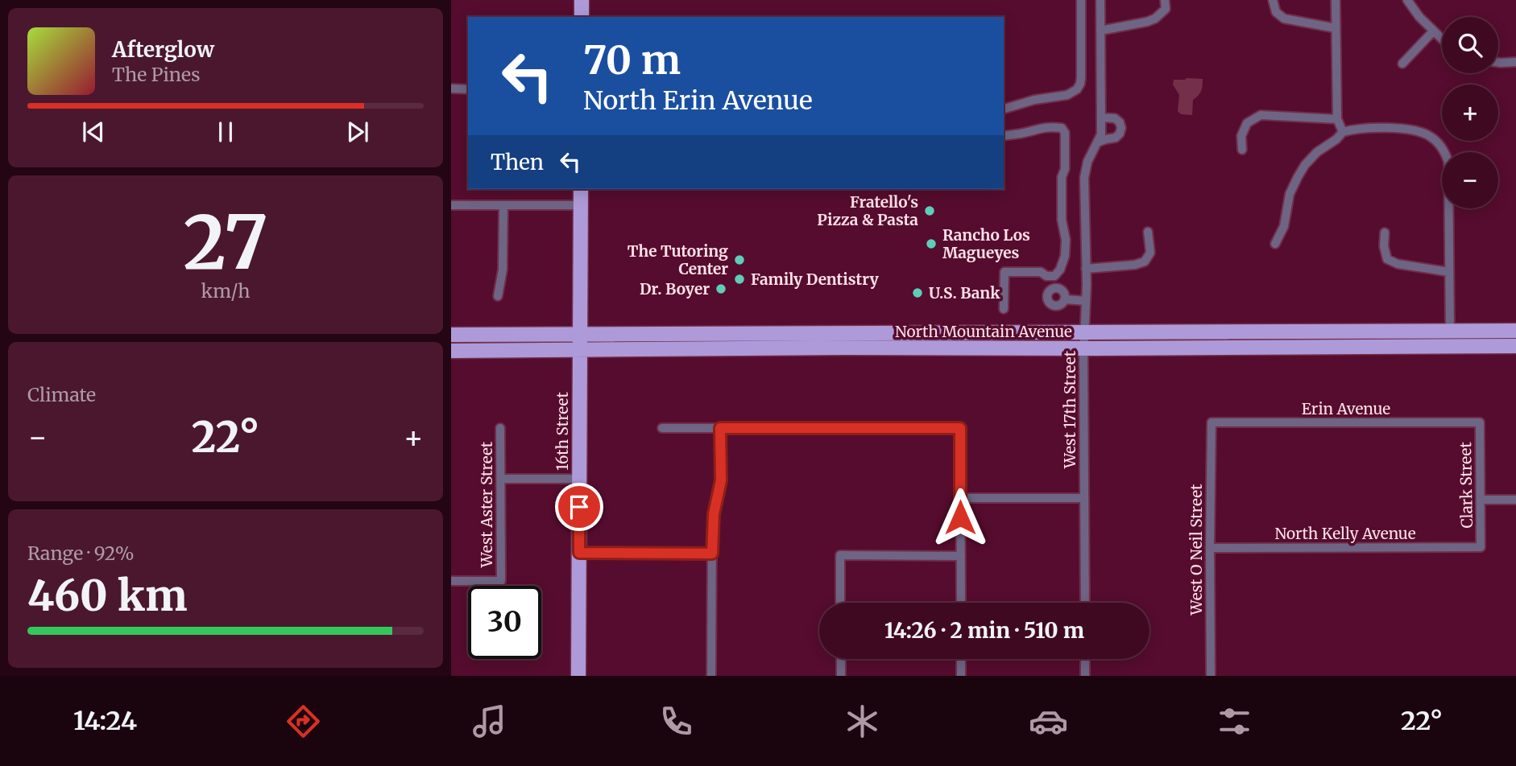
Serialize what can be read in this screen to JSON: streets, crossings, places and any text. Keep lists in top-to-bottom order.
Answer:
{
  "streets": {
    "main road": ["North Mountain Avenue", "16th Street"],
    "street": [
      "Erin Avenue",
      "West 17th Street",
      "Clark Street",
      "West Aster Street",
      "North Kelly Avenue",
      "West O Neil Street"
    ]
  },
  "crossings": [
    ["North Mountain Avenue", "West 17th Street"],
    ["North Mountain Avenue", "16th Street"],
    ["Erin Avenue", "Clark Street"],
    ["Erin Avenue", "West O Neil Street"],
    ["Clark Street", "North Kelly Avenue"],
    ["North Kelly Avenue", "West O Neil Street"]
  ],
  "places": [
    "Fratello's Pizza & Pasta",
    "Rancho Los Magueyes",
    "The Tutoring Center",
    "Family Dentistry",
    "Dr. Boyer",
    "U.S. Bank"
  ],
  "page": {
    "map_buttons": ["+", "−"],
    "turn": ["70 m", "North Erin Avenue"],
    "song": ["Afterglow", "The Pines"],
    "then": "Then",
    "tile": [
      ["27", "km/h"],
      "Climate",
      ["Range · 92%", "460 km"]
    ],
    "heat": ["−", "22°", "+"],
    "limit": "30",
    "trip": "14:26 · 2 min · 510 m",
    "tabs": ["14:24", "22°"]
  }
}
